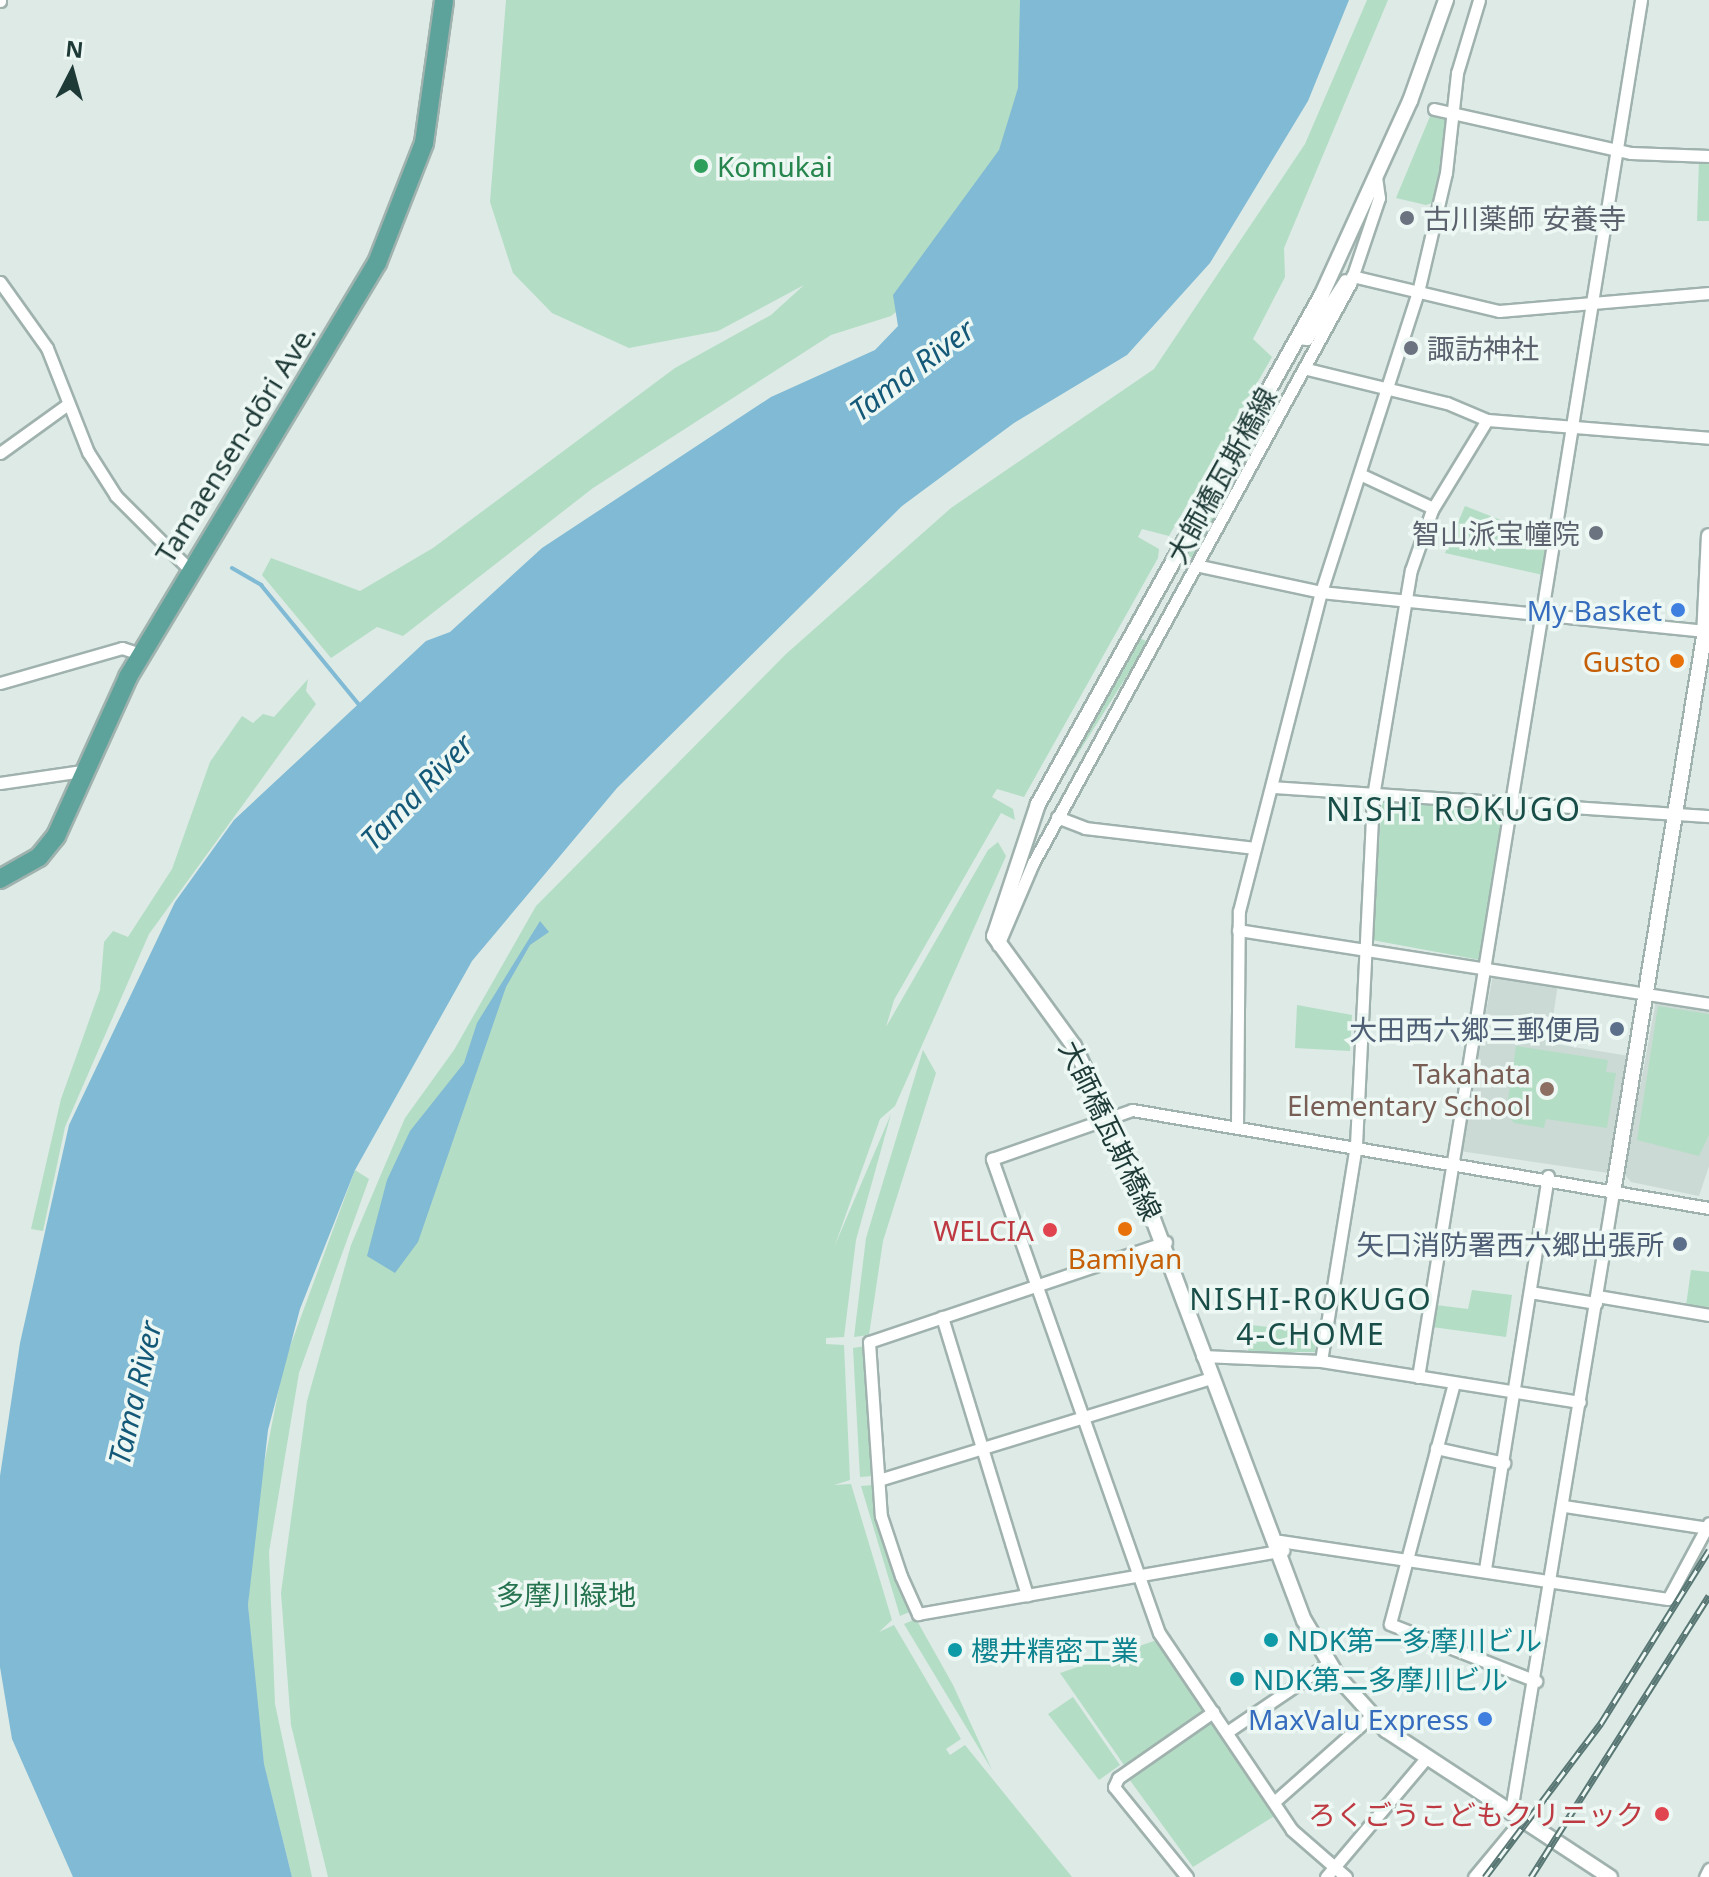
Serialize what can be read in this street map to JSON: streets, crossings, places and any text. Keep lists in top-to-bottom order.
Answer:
{
  "streets": {
    "main road": ["Tamaensen-dōri Ave."],
    "street": ["大師橋瓦斯橋線"]
  },
  "districts": ["NISHI ROKUGO", "NISHI-ROKUGO 4-CHOME"],
  "water": ["Tama River"],
  "parks": ["多摩川緑地"],
  "places": [
    "Komukai",
    "古川薬師 安養寺",
    "諏訪神社",
    "智山派宝幢院",
    "My Basket",
    "Gusto",
    "大田西六郷三郵便局",
    "Takahata Elementary School",
    "Bamiyan",
    "WELCIA",
    "矢口消防署西六郷出張所",
    "NDK第一多摩川ビル",
    "櫻井精密工業",
    "NDK第二多摩川ビル",
    "MaxValu Express",
    "ろくごうこどもクリニック"
  ],
  "north": "top"
}
